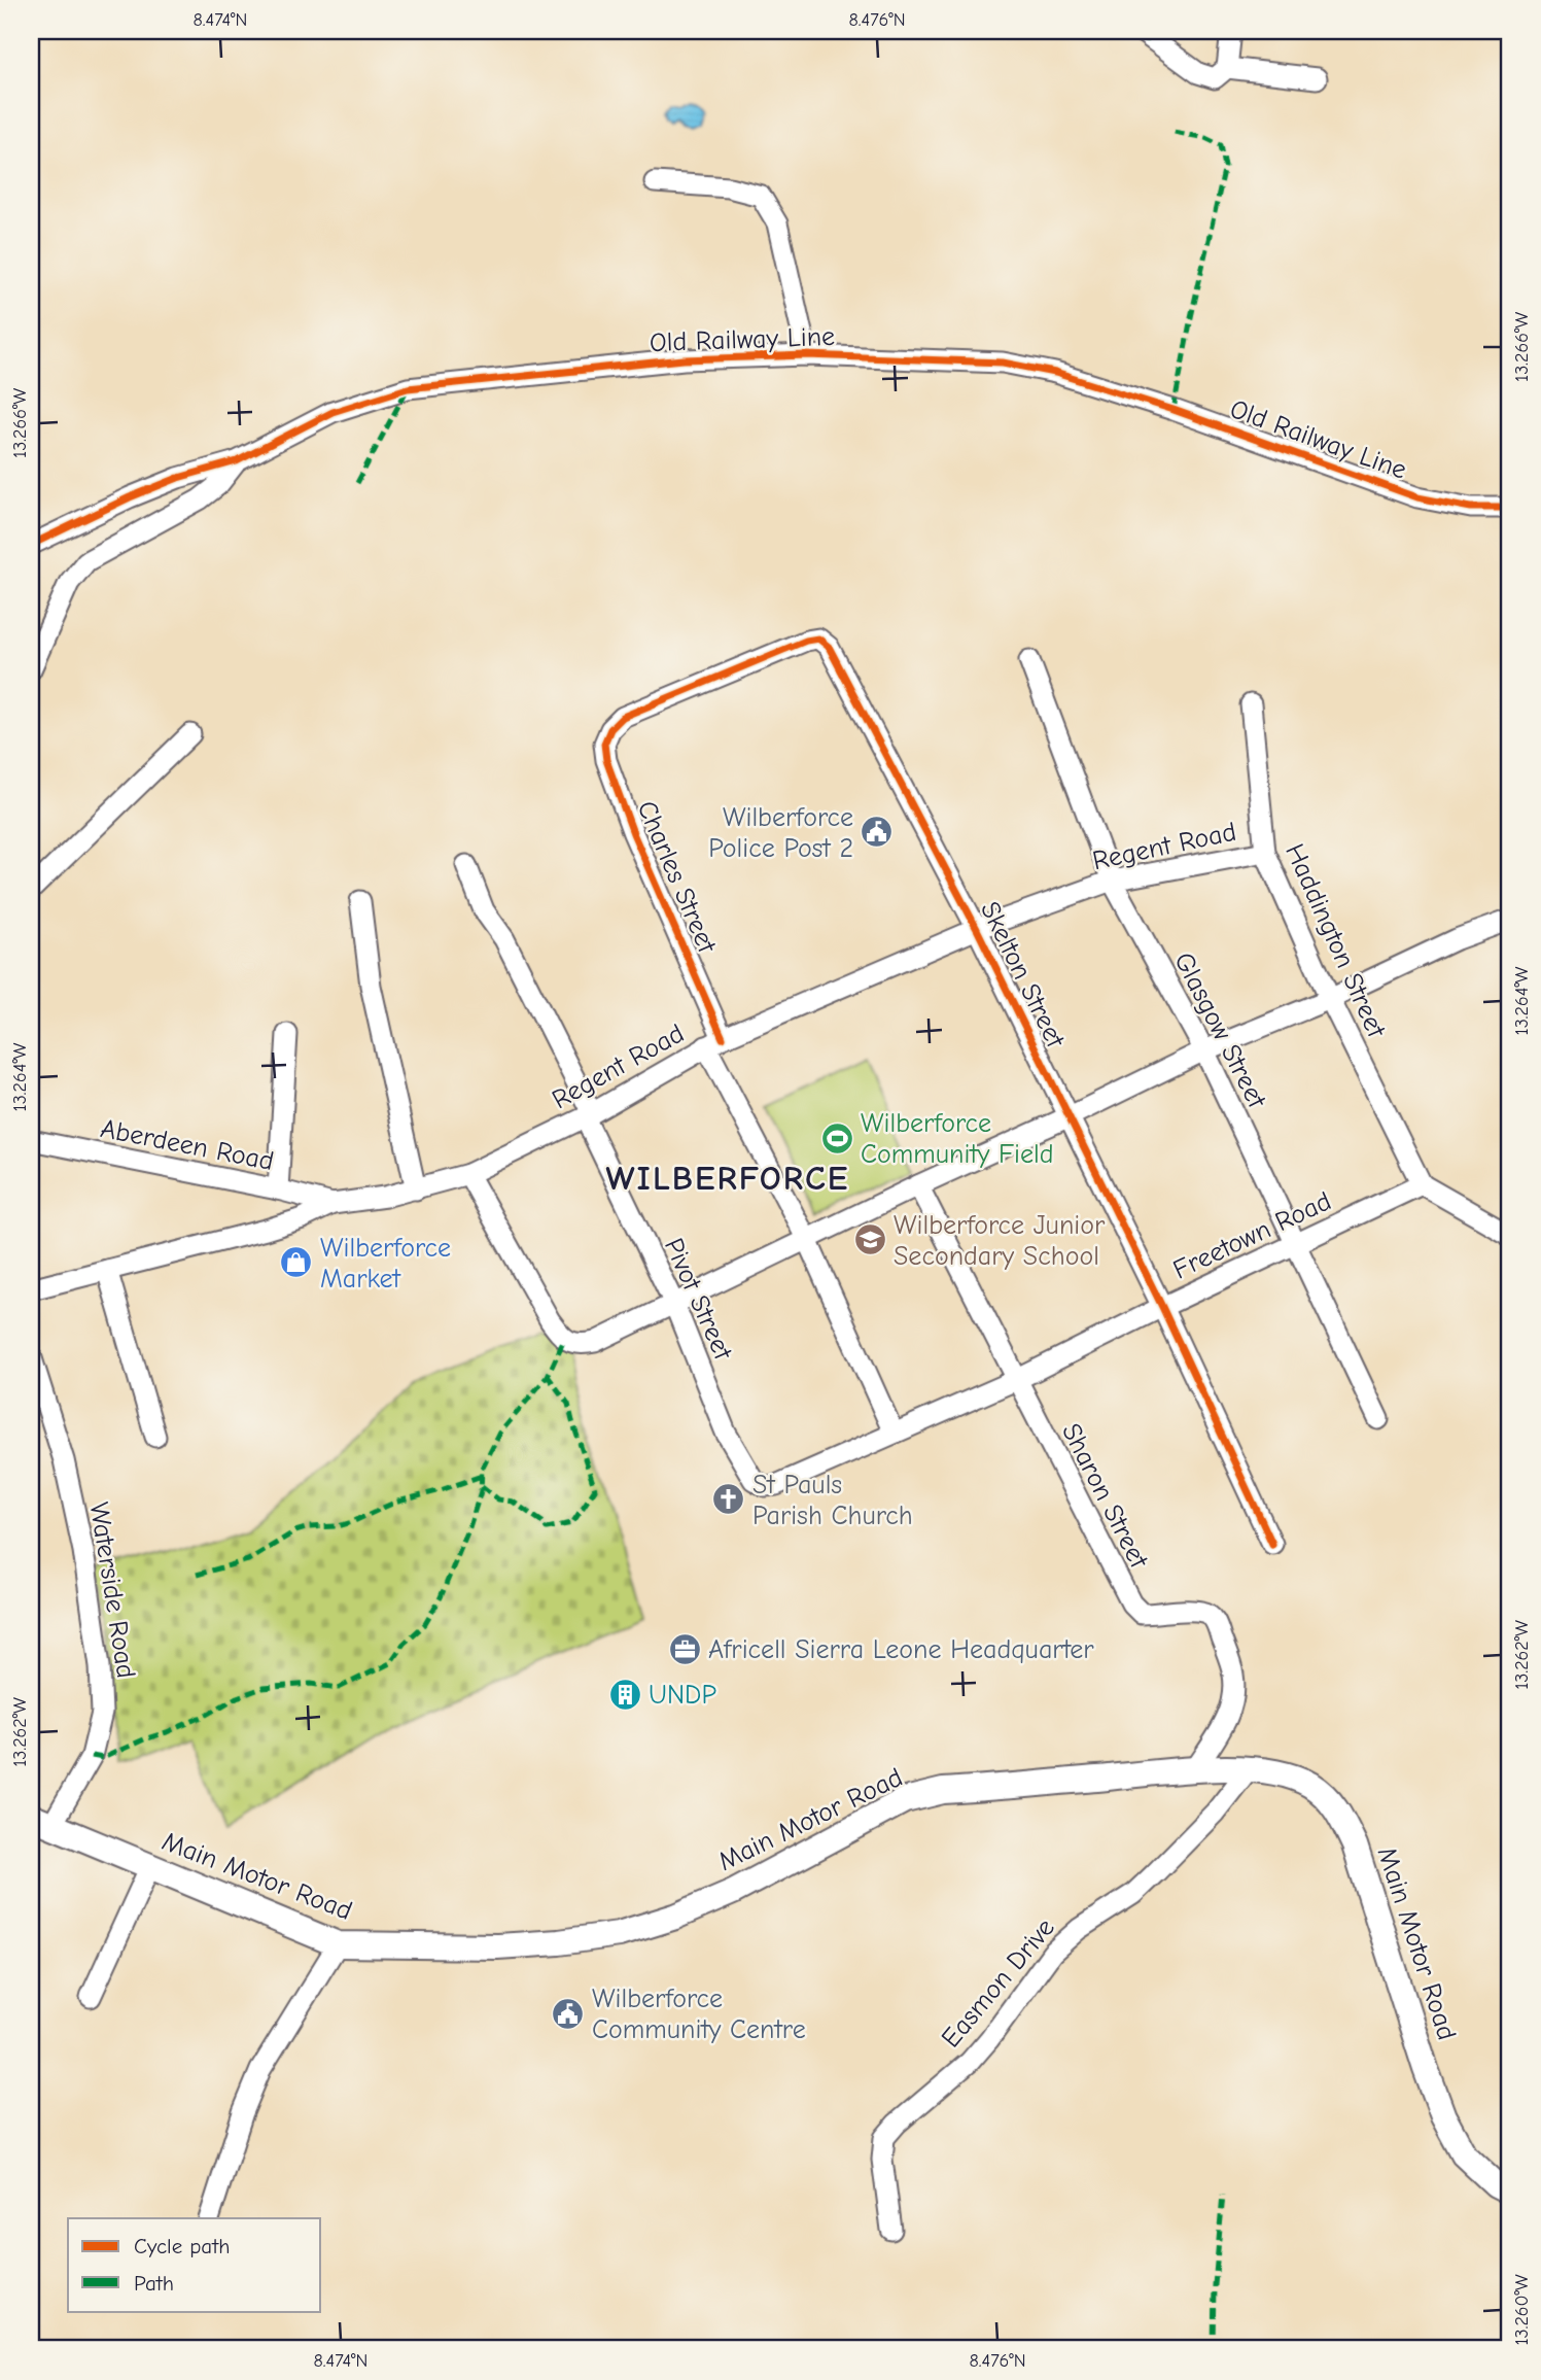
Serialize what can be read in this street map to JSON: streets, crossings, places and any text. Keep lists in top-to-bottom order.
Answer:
{
  "streets": {
    "main road": ["Main Motor Road"],
    "street": [
      "Old Railway Line",
      "Regent Road",
      "Charles Street",
      "Haddington Street",
      "Skelton Street",
      "Glasgow Street",
      "Aberdeen Road",
      "Freetown Road",
      "Pivot Street",
      "Sharon Street",
      "Waterside Road",
      "Easmon Drive"
    ]
  },
  "crossings": [
    ["Regent Road", "Charles Street"],
    ["Regent Road", "Haddington Street"],
    ["Regent Road", "Skelton Street"],
    ["Regent Road", "Glasgow Street"],
    ["Regent Road", "Aberdeen Road"],
    ["Regent Road", "Pivot Street"],
    ["Charles Street", "Skelton Street"],
    ["Charles Street", "Freetown Road"],
    ["Haddington Street", "Freetown Road"],
    ["Skelton Street", "Freetown Road"],
    ["Glasgow Street", "Freetown Road"],
    ["Freetown Road", "Pivot Street"],
    ["Freetown Road", "Sharon Street"],
    ["Sharon Street", "Main Motor Road"],
    ["Waterside Road", "Main Motor Road"],
    ["Main Motor Road", "Easmon Drive"]
  ],
  "districts": ["WILBERFORCE"],
  "places": {
    "public building": ["Wilberforce Police Post 2", "Wilberforce Community Centre"],
    "sports": ["Wilberforce Community Field"],
    "school or university": ["Wilberforce Junior Secondary School"],
    "shop": ["Wilberforce Market"],
    "church": ["St Pauls Parish Church"],
    "office": ["Africell Sierra Leone Headquarter"],
    "building": ["UNDP"]
  },
  "legend": ["Cycle path", "Path"],
  "coordinates": [
    "8.474°N",
    "8.476°N",
    "13.266°W",
    "13.264°W",
    "13.262°W",
    "13.260°W"
  ]
}
